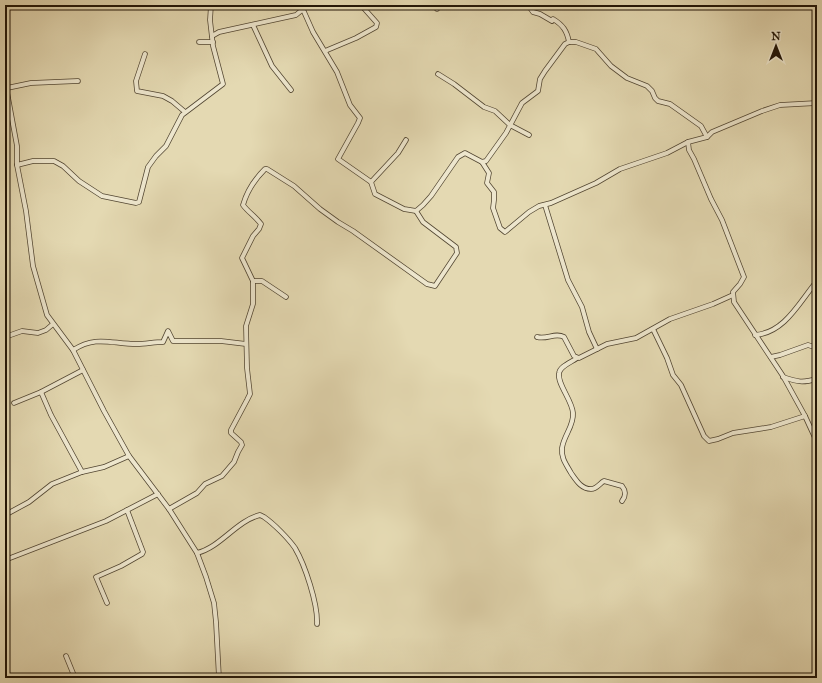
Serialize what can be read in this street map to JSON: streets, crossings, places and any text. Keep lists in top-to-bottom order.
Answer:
{
  "north": "top"
}
